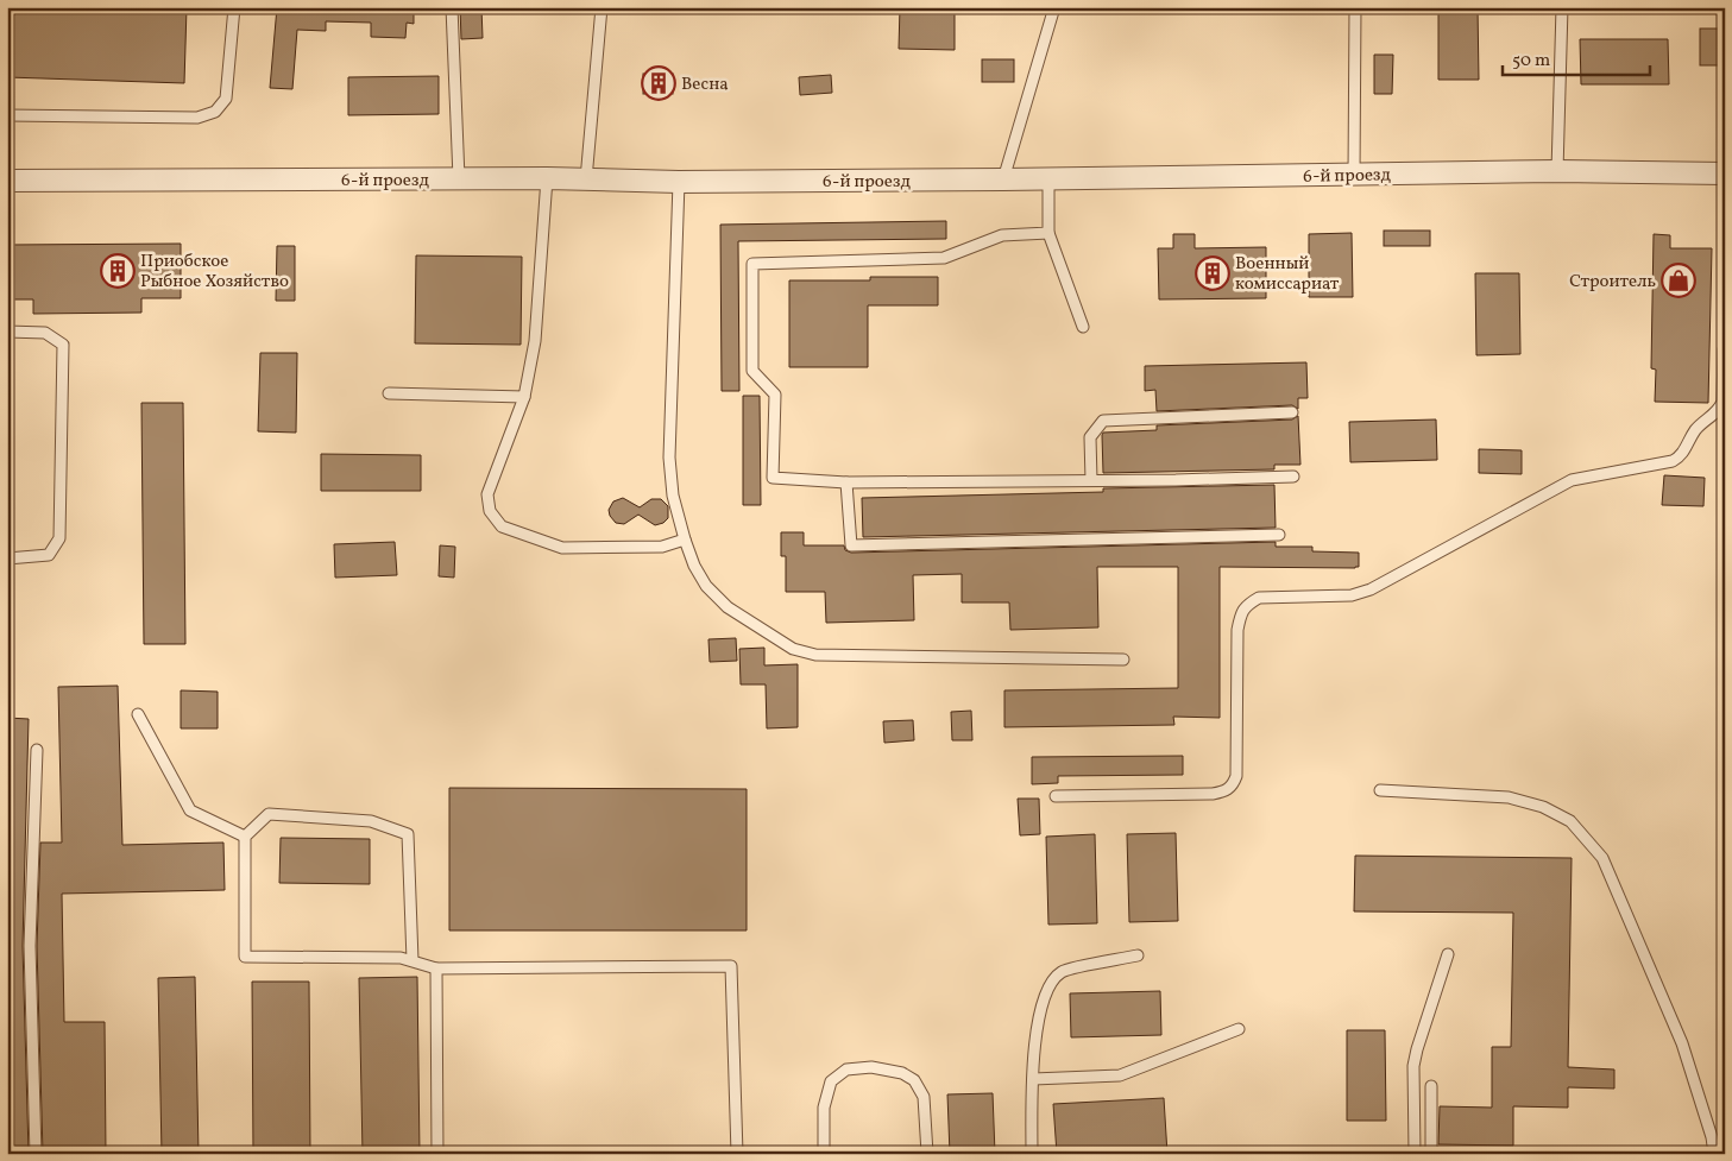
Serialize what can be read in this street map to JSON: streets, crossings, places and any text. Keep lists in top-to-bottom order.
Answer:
{
  "streets": {
    "street": ["6-й проезд"]
  },
  "places": {
    "building": ["Весна", "Приобское Рыбное Хозяйство", "Военный комиссариат"],
    "shop": ["Строитель"]
  },
  "scale_bar": "50 m"
}
